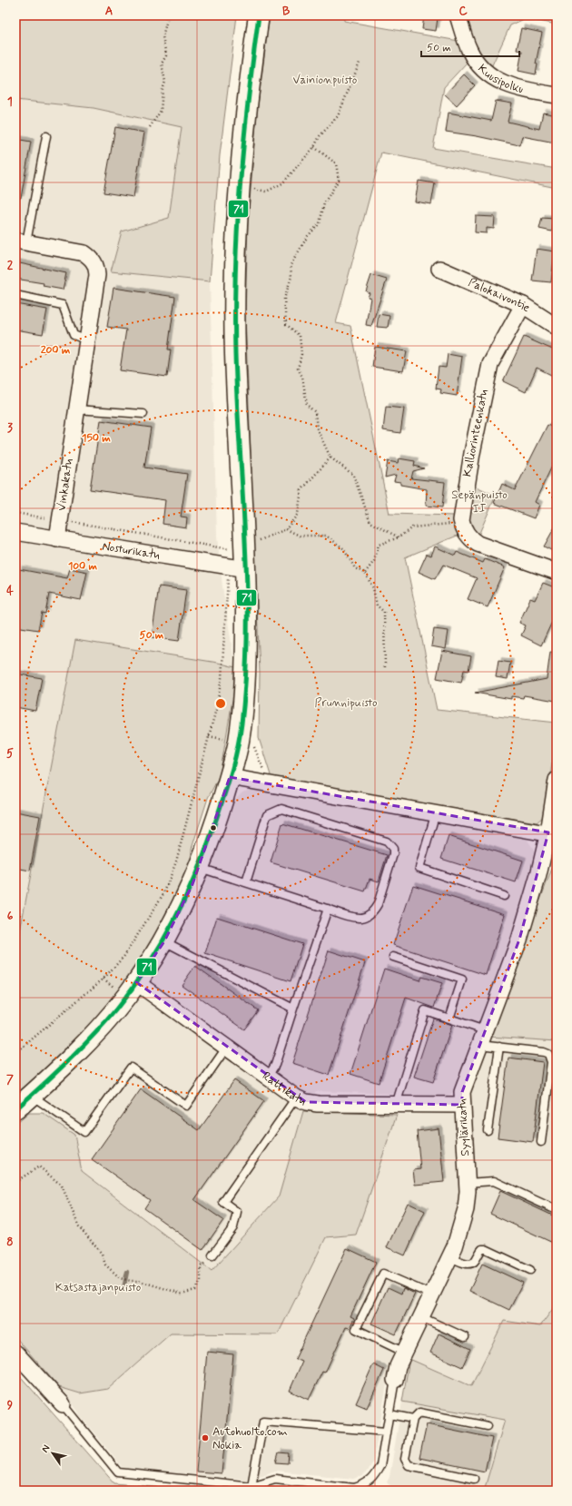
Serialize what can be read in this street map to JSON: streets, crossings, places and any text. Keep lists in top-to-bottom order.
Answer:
{
  "streets": {
    "street": [
      "Kuusipolku",
      "Palokaivontie",
      "Kalliorinteenkatu",
      "Vinkakatu",
      "Nosturikatu",
      "Rattikatu",
      "Syylärikatu"
    ]
  },
  "crossings": [
    ["Palokaivontie", "Kalliorinteenkatu"],
    ["Vinkakatu", "Nosturikatu"],
    ["Rattikatu", "Syylärikatu"]
  ],
  "parks": [
    "Vainionpuisto",
    "Sepänpuisto II",
    "Prunnipuisto",
    "Katsastajanpuisto"
  ],
  "places": ["Autohuolto.com Nokia"],
  "lines": ["transit line 71"],
  "scale_bar": "50 m",
  "north": "top left",
  "grid": {
    "columns": ["A", "B", "C"],
    "rows": [
      "1",
      "2",
      "3",
      "4",
      "5",
      "6",
      "7",
      "8",
      "9"
    ]
  },
  "rings": [
    "200 m",
    "150 m",
    "100 m",
    "50 m"
  ]
}
